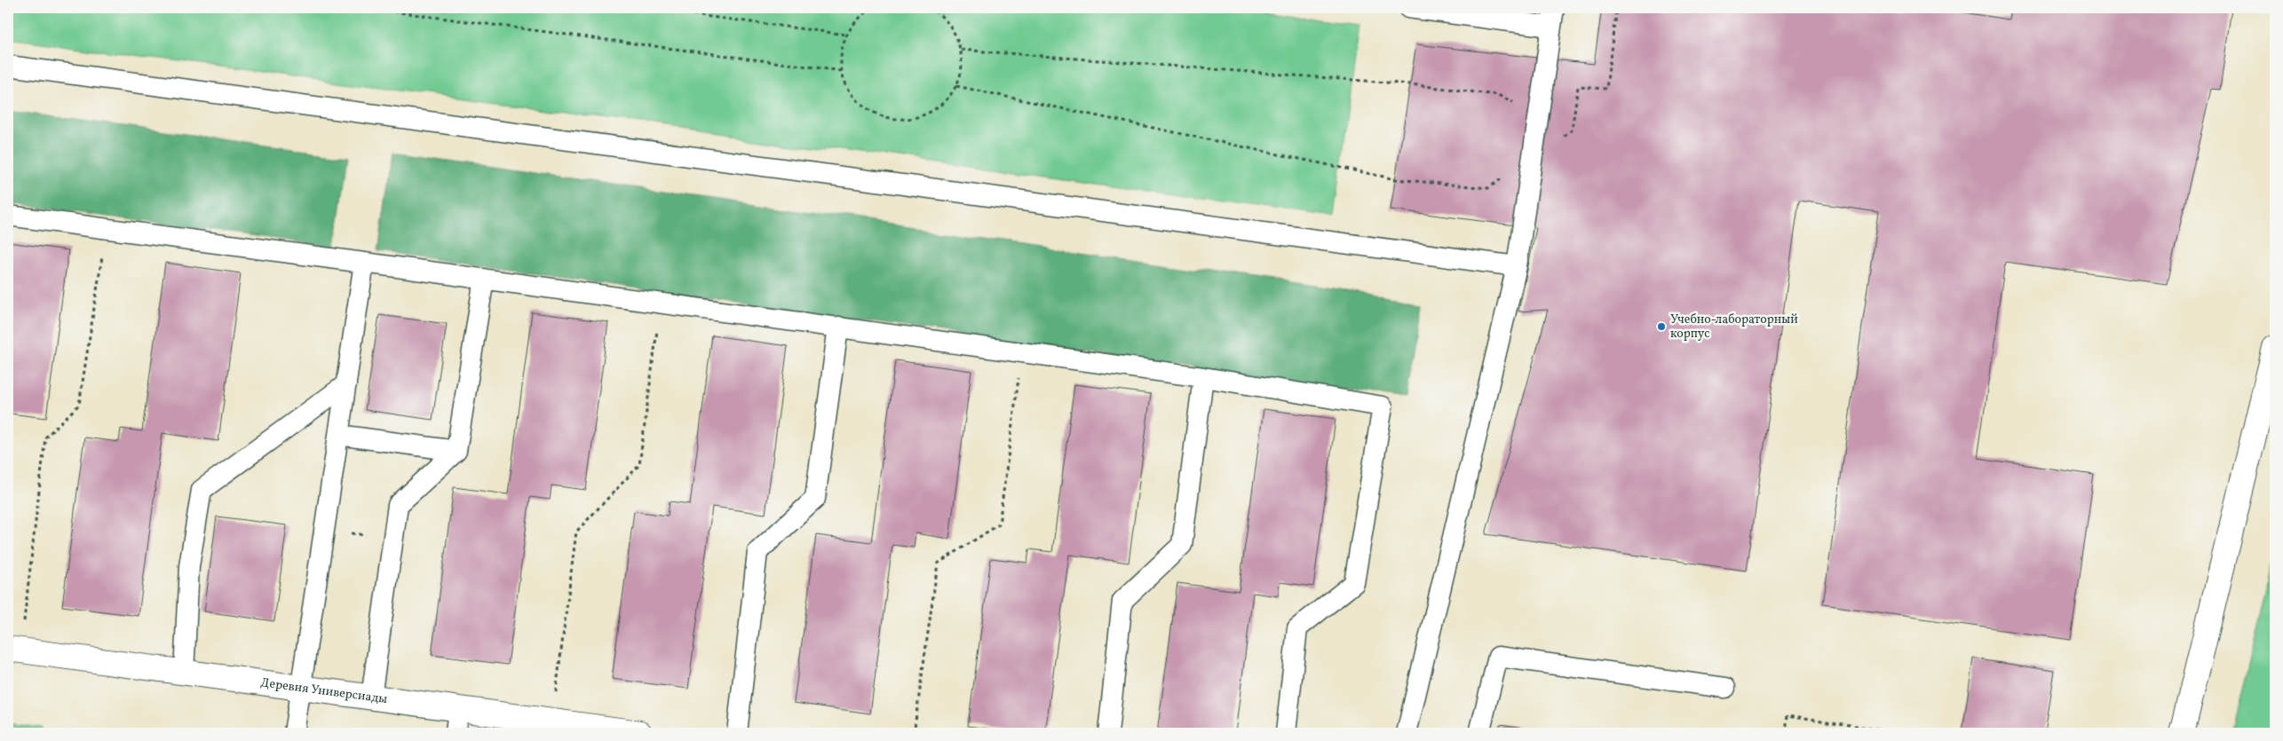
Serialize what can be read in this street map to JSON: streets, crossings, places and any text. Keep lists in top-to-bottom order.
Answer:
{
  "streets": {
    "street": ["Деревня Универсиады"]
  },
  "places": ["Учебно-лабораторный корпус"]
}
